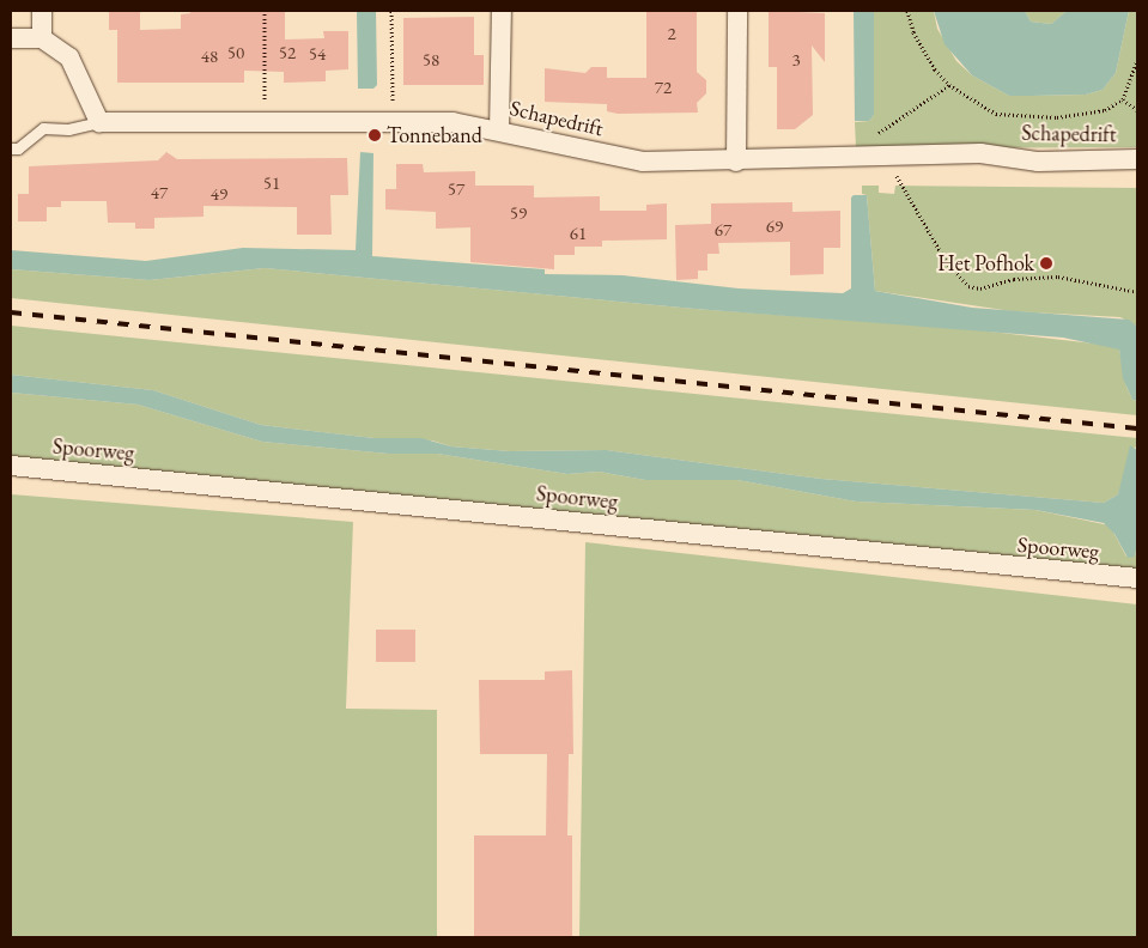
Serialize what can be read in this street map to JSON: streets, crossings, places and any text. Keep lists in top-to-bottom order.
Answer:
{
  "streets": {
    "street": ["Schapedrift", "Spoorweg"]
  },
  "places": ["Tonneband", "Het Pofhok"],
  "house_numbers": [
    "2",
    "50",
    "52",
    "54",
    "48",
    "58",
    "3",
    "72",
    "51",
    "57",
    "47",
    "49",
    "59",
    "69",
    "67",
    "61"
  ]
}
